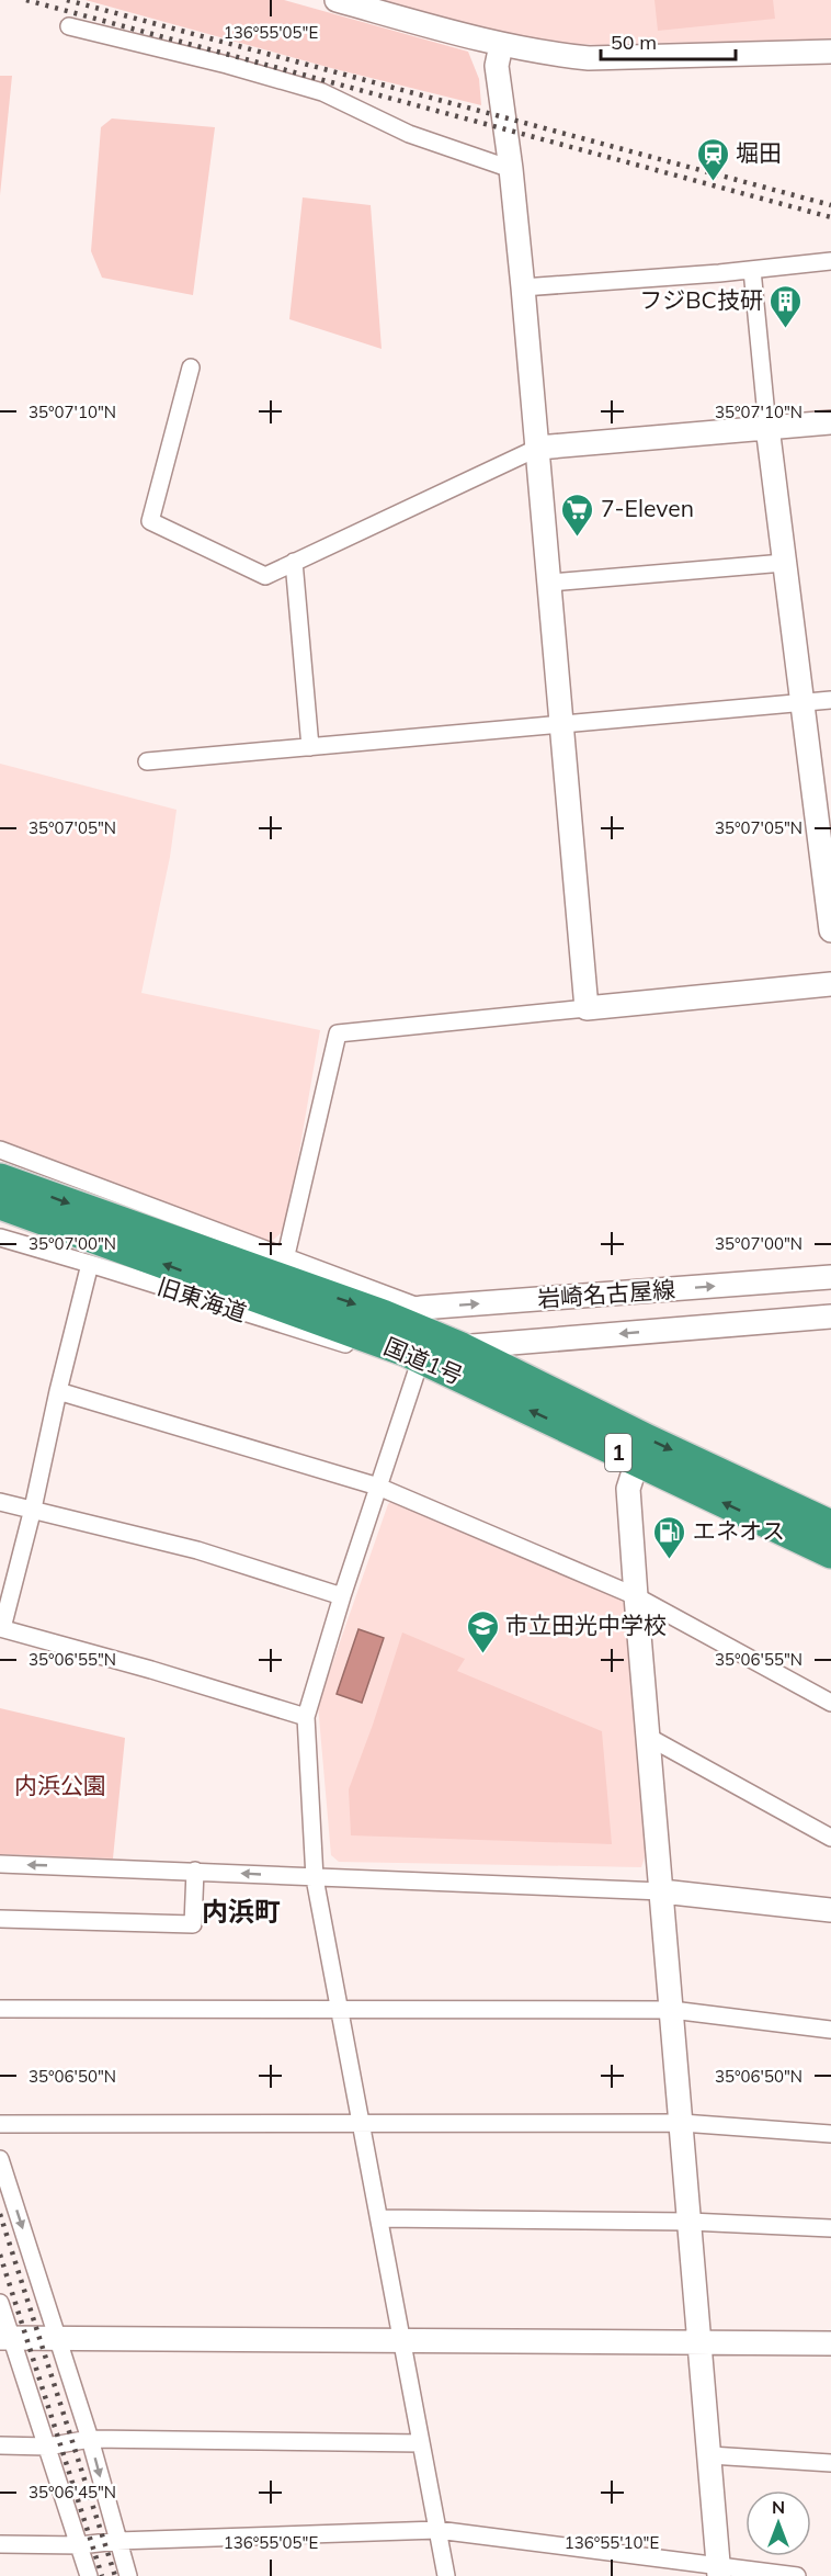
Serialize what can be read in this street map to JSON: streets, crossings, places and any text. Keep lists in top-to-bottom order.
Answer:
{
  "streets": {
    "highway": ["国道1号", "1"],
    "street": ["岩崎名古屋線", "旧東海道"]
  },
  "crossings": [
    ["岩崎名古屋線", "旧東海道"],
    ["岩崎名古屋線", "国道1号"],
    ["旧東海道", "国道1号"]
  ],
  "districts": ["内浜町"],
  "parks": ["内浜公園"],
  "places": {
    "station": ["堀田"],
    "building": ["フジBC技研"],
    "supermarket": ["7-Eleven"],
    "fuel station": ["エネオス"],
    "school or university": ["市立田光中学校"]
  },
  "scale_bar": "50 m",
  "north": "top",
  "coordinates": [
    "136°55'05\"E",
    "35°07'10\"N",
    "35°07'05\"N",
    "35°07'00\"N",
    "35°06'55\"N",
    "35°06'50\"N",
    "35°06'45\"N",
    "136°55'10\"E"
  ]
}
